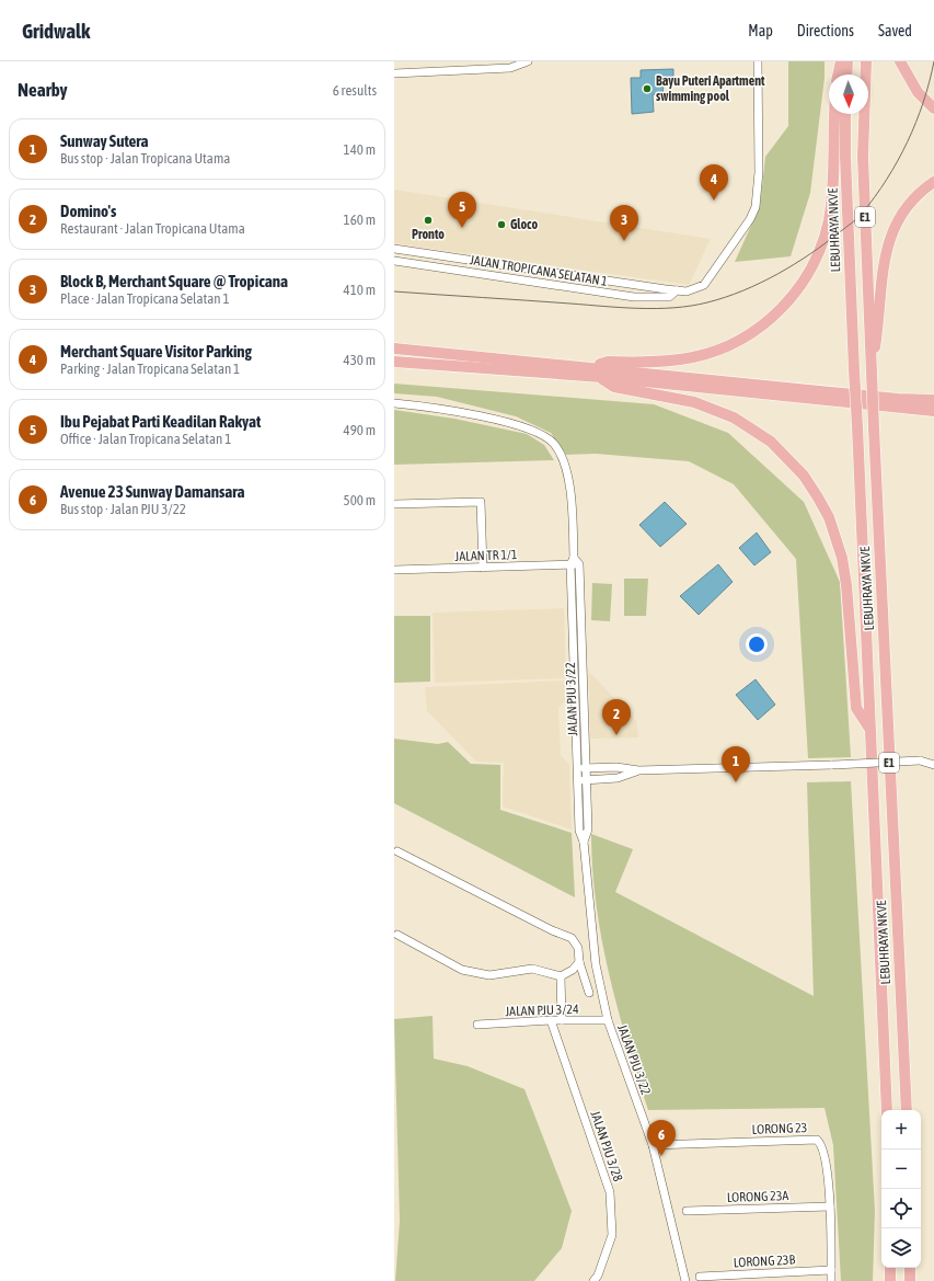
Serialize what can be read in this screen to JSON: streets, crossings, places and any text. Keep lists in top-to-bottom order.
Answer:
{
  "streets": {
    "highway": ["E1", "LEBUHRAYA NKVE"],
    "street": [
      "JALAN TROPICANA SELATAN 1",
      "JALAN TR 1/1",
      "JALAN PJU 3/22",
      "JALAN PJU 3/24",
      "LORONG 23",
      "JALAN PJU 3/28",
      "LORONG 23A",
      "LORONG 23B"
    ]
  },
  "crossings": [
    ["JALAN TR 1/1", "JALAN PJU 3/22"],
    ["JALAN PJU 3/22", "JALAN PJU 3/24"],
    ["JALAN PJU 3/22", "LORONG 23"],
    ["JALAN PJU 3/24", "JALAN PJU 3/28"],
    ["LORONG 23", "LORONG 23A"],
    ["LORONG 23", "LORONG 23B"]
  ],
  "places": ["Bayu Puteri Apartment swimming pool", "Pronto", "Gloco"],
  "north": "bottom",
  "page": {
    "header": "Gridwalk",
    "nav": ["Map", "Directions", "Saved"],
    "heading": ["Nearby", "6 results"],
    "list": [
      {
        "mark": "1",
        "name": "Sunway Sutera",
        "note": "Bus stop · Jalan Tropicana Utama",
        "value": "140 m"
      },
      {
        "mark": "2",
        "name": "Domino's",
        "note": "Restaurant · Jalan Tropicana Utama",
        "value": "160 m"
      },
      {
        "mark": "3",
        "name": "Block B, Merchant Square @ Tropicana",
        "note": "Place · Jalan Tropicana Selatan 1",
        "value": "410 m"
      },
      {
        "mark": "4",
        "name": "Merchant Square Visitor Parking",
        "note": "Parking · Jalan Tropicana Selatan 1",
        "value": "430 m"
      },
      {
        "mark": "5",
        "name": "Ibu Pejabat Parti Keadilan Rakyat",
        "note": "Office · Jalan Tropicana Selatan 1",
        "value": "490 m"
      },
      {
        "mark": "6",
        "name": "Avenue 23 Sunway Damansara",
        "note": "Bus stop · Jalan PJU 3/22",
        "value": "500 m"
      }
    ],
    "pins": [
      "4",
      "5",
      "3",
      "2",
      "1",
      "6"
    ],
    "map_buttons": ["+", "−"]
  }
}
